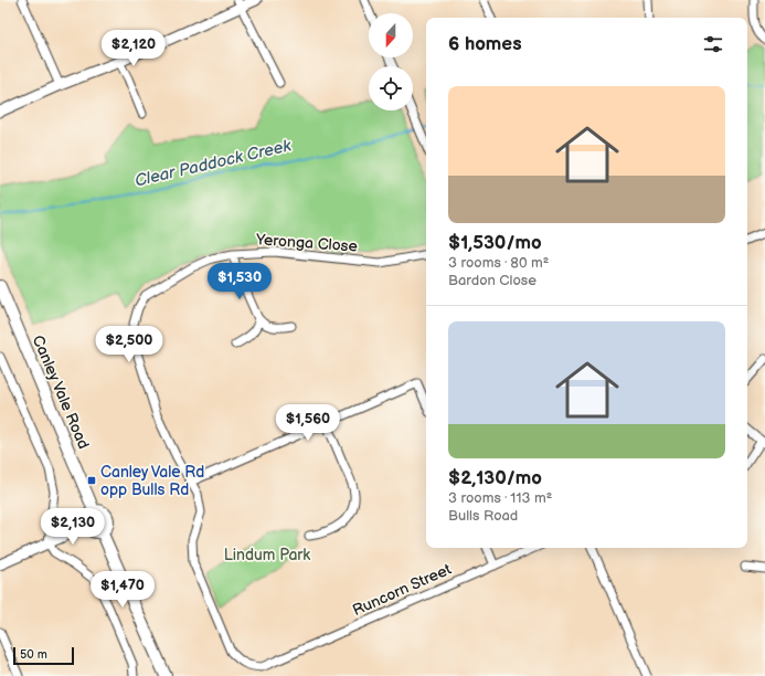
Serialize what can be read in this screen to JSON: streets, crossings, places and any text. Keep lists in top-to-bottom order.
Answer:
{
  "streets": {
    "main road": ["Canley Vale Road"],
    "street": ["Yeronga Close", "Runcorn Street"]
  },
  "crossings": [
    ["Yeronga Close", "Runcorn Street"]
  ],
  "water": ["Clear Paddock Creek"],
  "parks": ["Lindum Park"],
  "places": {
    "transit": ["Canley Vale Rd opp Bulls Rd"]
  },
  "scale_bar": "50 m",
  "north": "bottom",
  "page": {
    "heading": "6 homes",
    "price": [
      "$2,120",
      "$1,530",
      "$2,500",
      "$1,560",
      "$2,130",
      "$1,470"
    ],
    "list": [
      {
        "name": "$1,530/mo",
        "note": "3 rooms · 80 m² · Bardon Close"
      },
      {
        "name": "$2,130/mo",
        "note": "3 rooms · 113 m² · Bulls Road"
      }
    ],
    "scale": "50 m"
  }
}
